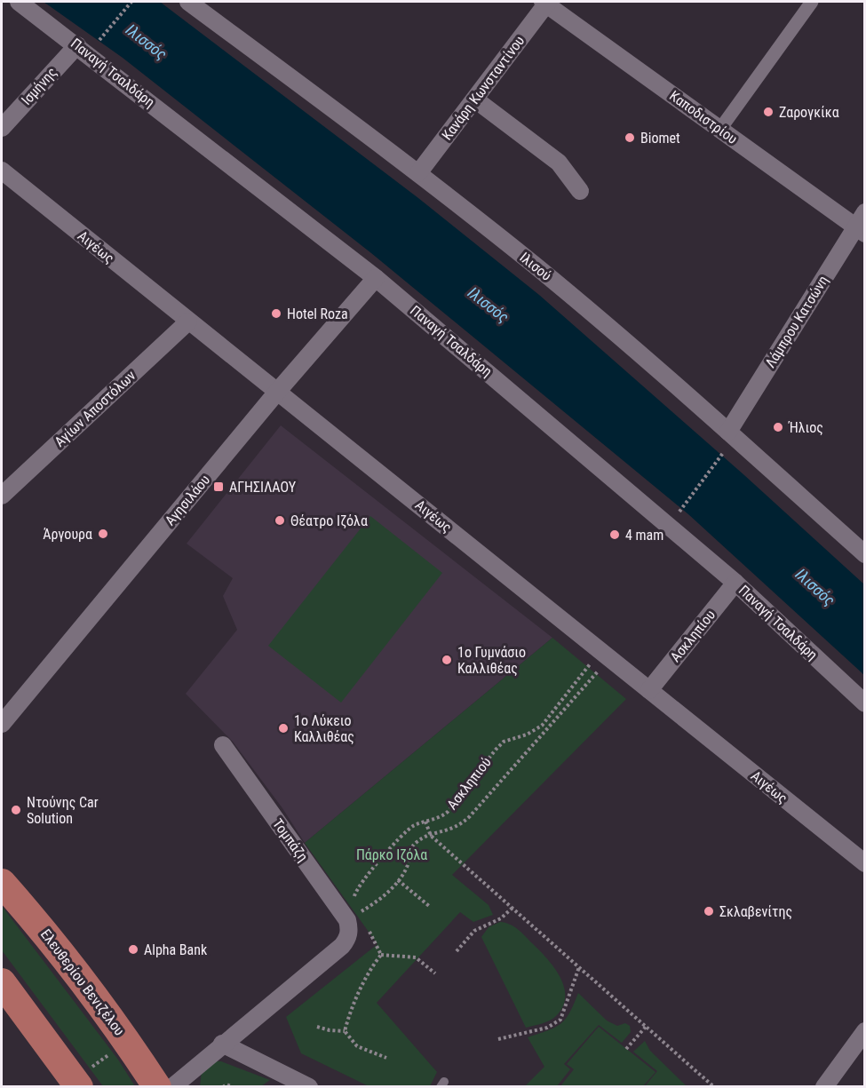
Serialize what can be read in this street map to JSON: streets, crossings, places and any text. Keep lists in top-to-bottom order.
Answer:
{
  "streets": {
    "main road": ["Ελευθερίου Βενιζέλου"],
    "street": [
      "Παναγή Τσαλδάρη",
      "Ισμήνης",
      "Κανάρη Κωνσταντίνου",
      "Καποδιστρίου",
      "Αιγέως",
      "Ιλισού",
      "Λάμπρου Κατσώνη",
      "Αγίων Αποστόλων",
      "Αγησιλάου",
      "Ασκληπίου",
      "Τομπάζη"
    ],
    "path": ["Ασκληπιού"]
  },
  "crossings": [
    ["Παναγή Τσαλδάρη", "Ισμήνης"],
    ["Παναγή Τσαλδάρη", "Αγησιλάου"],
    ["Παναγή Τσαλδάρη", "Ασκληπίου"],
    ["Κανάρη Κωνσταντίνου", "Καποδιστρίου"],
    ["Κανάρη Κωνσταντίνου", "Ιλισού"],
    ["Καποδιστρίου", "Λάμπρου Κατσώνη"],
    ["Αιγέως", "Αγίων Αποστόλων"],
    ["Αιγέως", "Αγησιλάου"],
    ["Αιγέως", "Ασκληπίου"],
    ["Αιγέως", "Ασκληπιού"],
    ["Ιλισού", "Λάμπρου Κατσώνη"],
    ["Ασκληπιού", "Τομπάζη"]
  ],
  "water": ["Ιλισσός"],
  "parks": ["Πάρκο Ιζόλα"],
  "places": {
    "other": [
      "Ζαρογκίκα",
      "Biomet",
      "Hotel Roza",
      "Ήλιος",
      "Θέατρο Ιζόλα",
      "Άργουρα",
      "4 mam",
      "1ο Γυμνάσιο Καλλιθέας",
      "1ο Λύκειο Καλλιθέας",
      "Ντούνης Car Solution",
      "Σκλαβενίτης",
      "Alpha Bank"
    ],
    "transit": ["ΑΓΗΣΙΛΑΟΥ"]
  }
}
